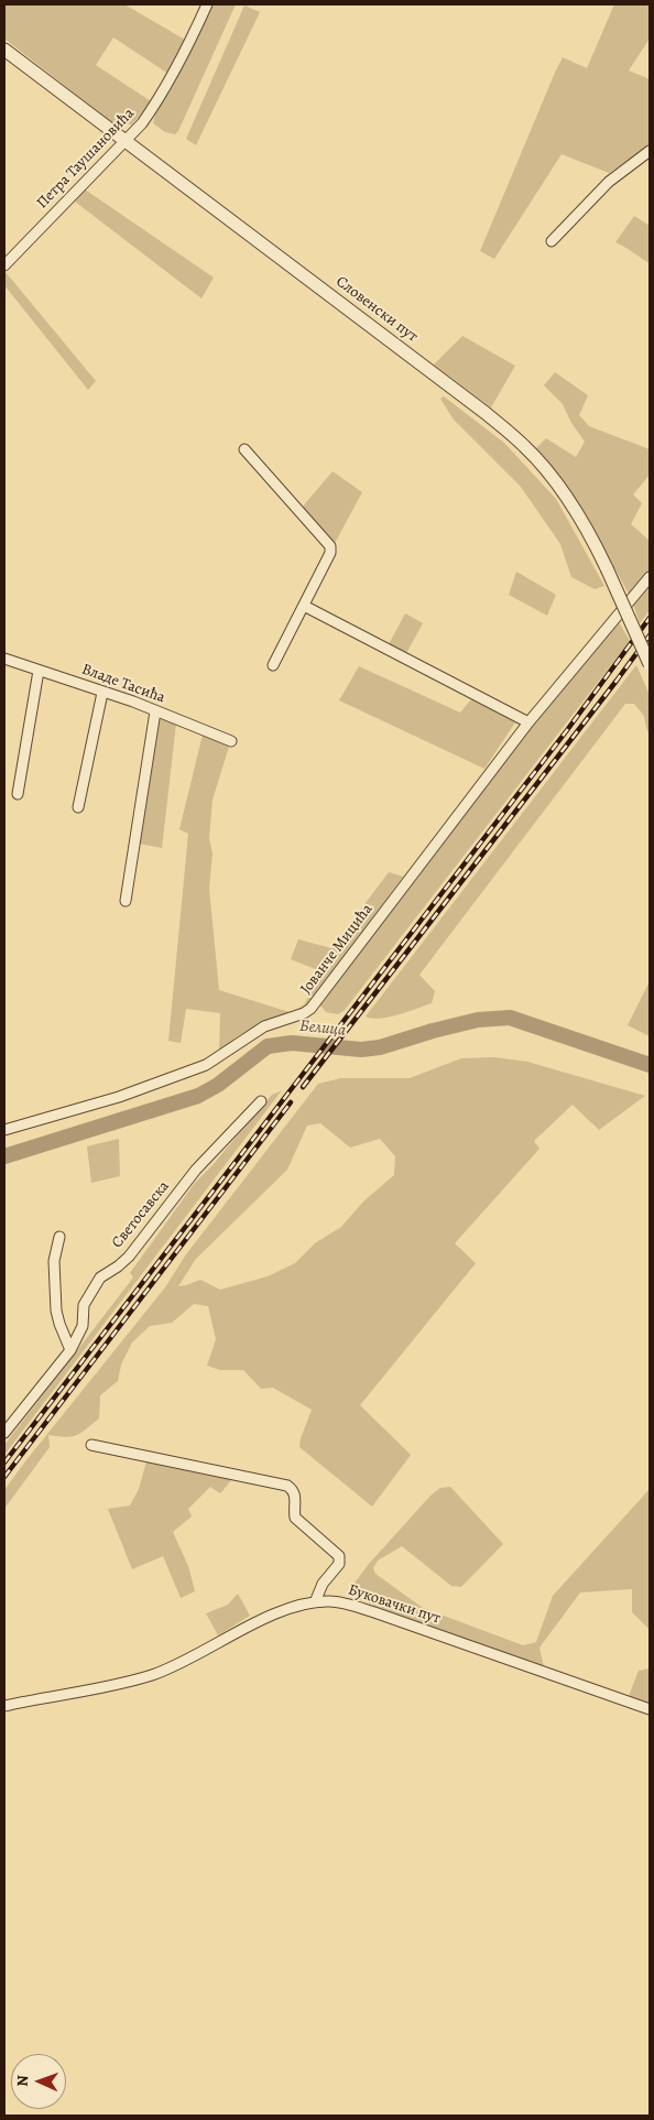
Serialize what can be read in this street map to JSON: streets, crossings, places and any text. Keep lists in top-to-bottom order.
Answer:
{
  "streets": {
    "street": [
      "Петра Таушановића",
      "Словенски пут",
      "Владе Тасића",
      "Јованче Мицића",
      "Светосавска",
      "Буковачки пут"
    ]
  },
  "crossings": [
    ["Петра Таушановића", "Словенски пут"]
  ],
  "water": ["Белица"],
  "north": "left"
}
